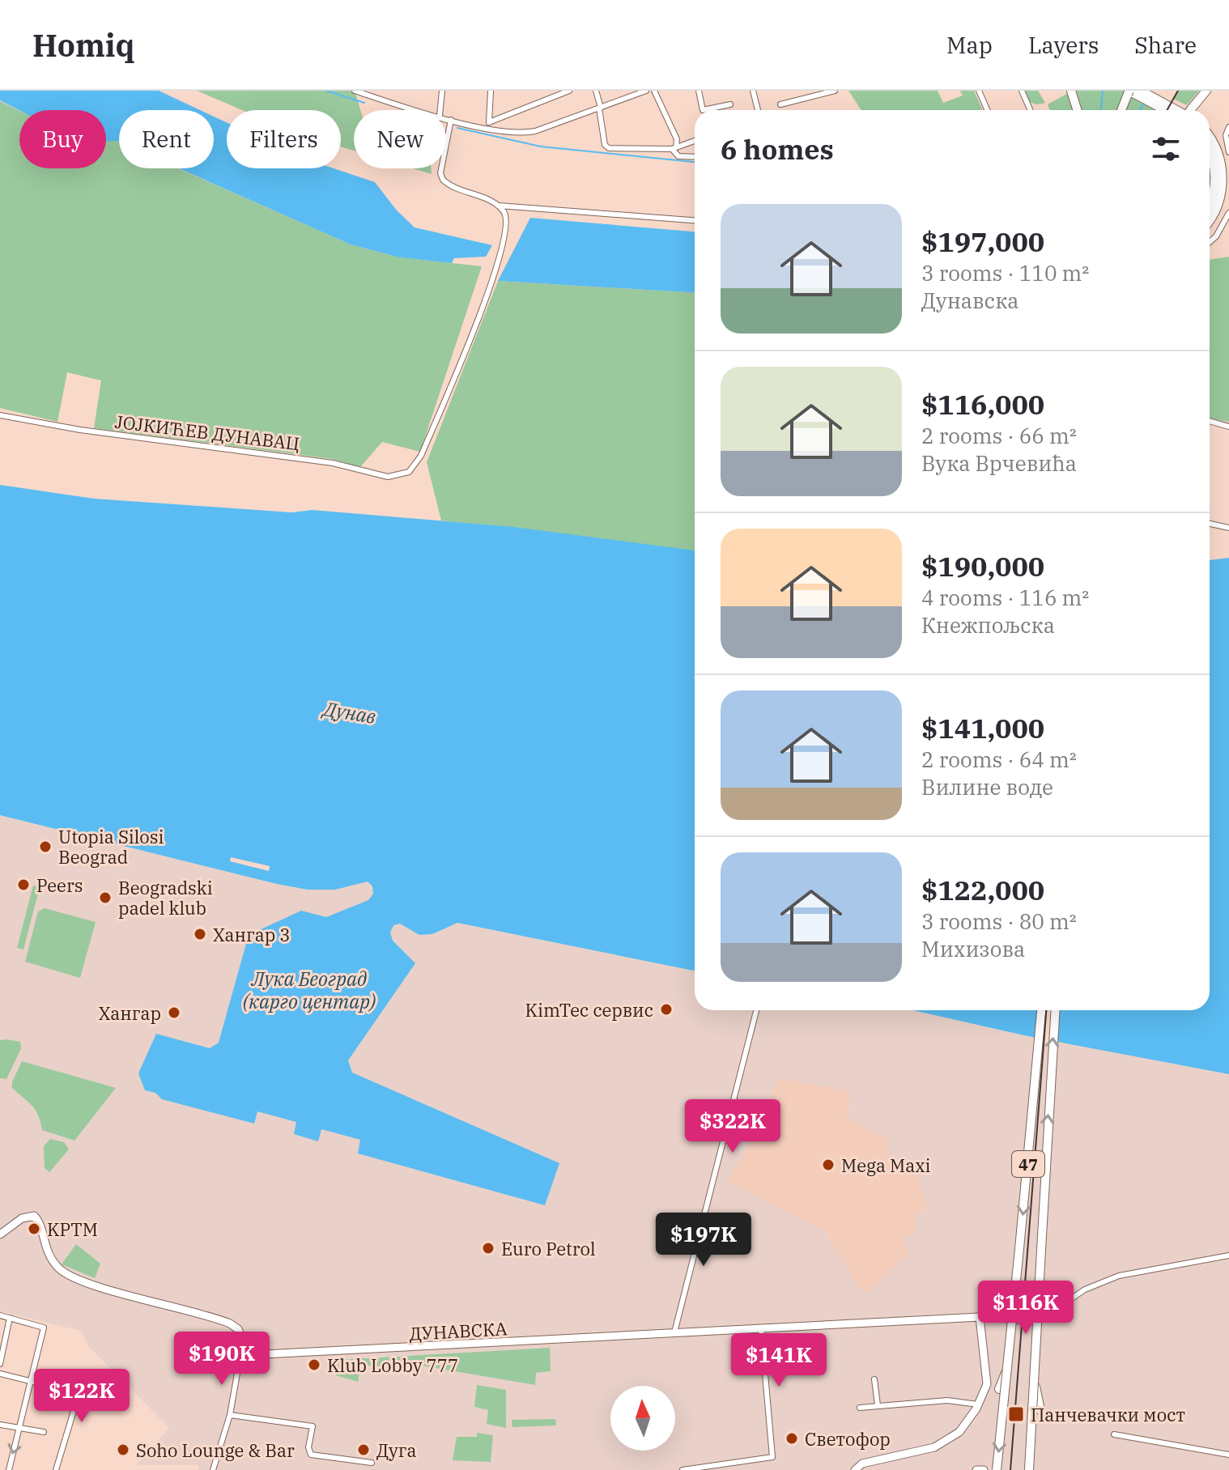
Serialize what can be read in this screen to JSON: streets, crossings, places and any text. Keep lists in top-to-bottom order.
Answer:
{
  "streets": {
    "main road": ["47", "ДУНАВСКА"],
    "street": ["ЈОЈКИЋЕВ ДУНАВАЦ"]
  },
  "water": ["Дунав", "Лука Београд (карго центар)"],
  "places": {
    "other": [
      "Utopia Silosi Beograd",
      "Peers",
      "Beogradski padel klub",
      "Хангар 3",
      "KimTec сервис",
      "Хангар",
      "Mega Maxi",
      "KPTM",
      "Euro Petrol",
      "Klub Lobby 777",
      "Светофор",
      "Soho Lounge & Bar",
      "Дуга"
    ],
    "transit": ["Панчевачки мост"]
  },
  "north": "top",
  "page": {
    "header": "Homiq",
    "nav": ["Map", "Layers", "Share"],
    "chip": [
      "Buy",
      "Rent",
      "Filters",
      "New"
    ],
    "heading": "6 homes",
    "list": [
      {
        "name": "$197,000",
        "note": "3 rooms · 110 m² · Дунавска"
      },
      {
        "name": "$116,000",
        "note": "2 rooms · 66 m² · Вука Врчевића"
      },
      {
        "name": "$190,000",
        "note": "4 rooms · 116 m² · Кнежпољска"
      },
      {
        "name": "$141,000",
        "note": "2 rooms · 64 m² · Вилине воде"
      },
      {
        "name": "$122,000",
        "note": "3 rooms · 80 m² · Михизова"
      }
    ],
    "price": [
      "$322K",
      "$197K",
      "$116K",
      "$190K",
      "$141K",
      "$122K"
    ]
  }
}
